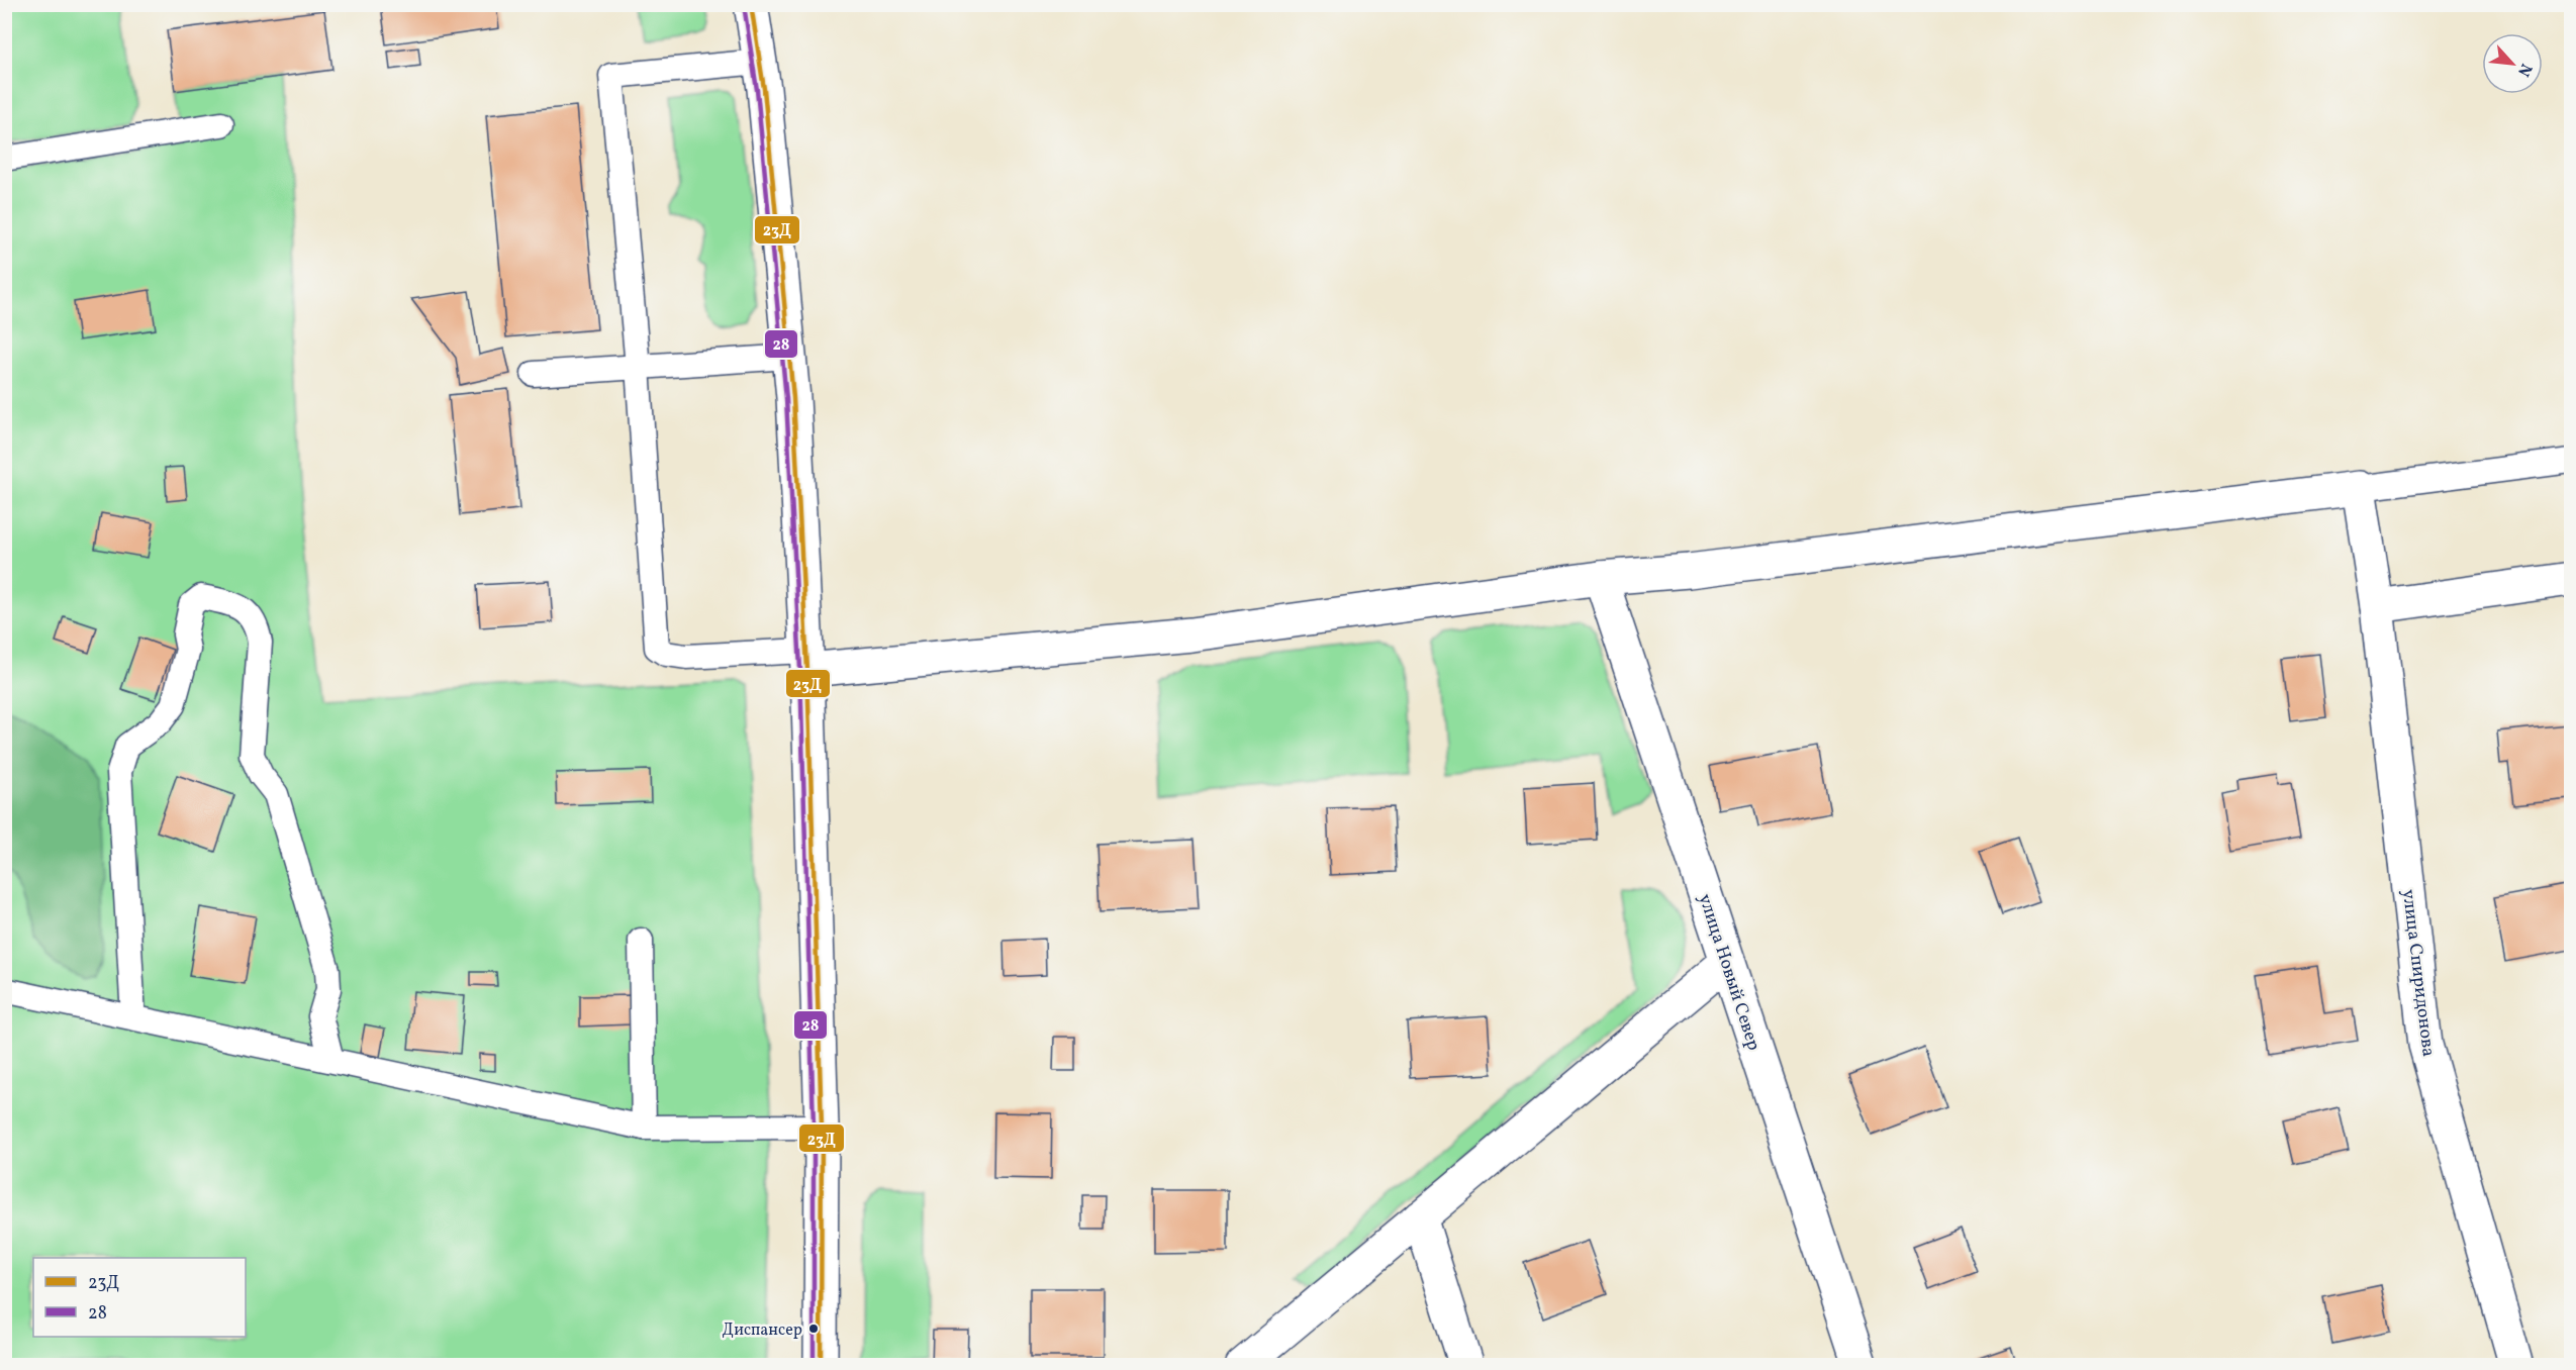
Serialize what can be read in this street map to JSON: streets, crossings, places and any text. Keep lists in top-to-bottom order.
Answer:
{
  "streets": {
    "street": ["улица Новый Север", "улица Спиридонова"]
  },
  "places": ["Диспансер"],
  "lines": ["transit line 23Д", "transit line 28"],
  "legend": ["23Д", "28"],
  "north": "bottom right"
}
